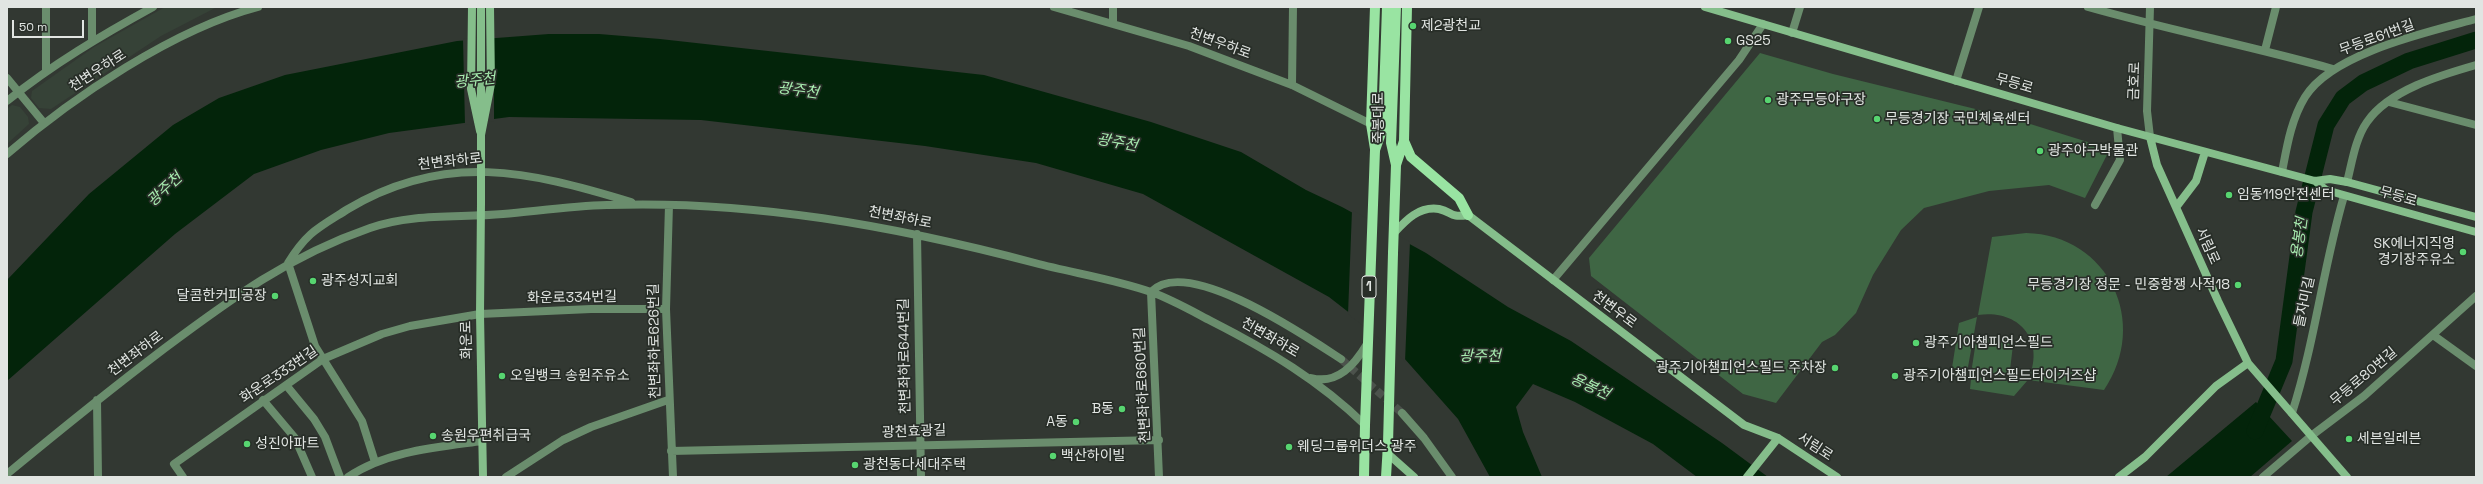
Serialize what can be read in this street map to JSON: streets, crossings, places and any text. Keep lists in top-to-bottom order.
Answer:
{
  "streets": {
    "main road": ["죽봉대로", "1"],
    "street": [
      "무등로61번길",
      "천변우하로",
      "금호로",
      "무등로",
      "천변좌하로",
      "서림로",
      "화운로334번길",
      "들자미길",
      "천변우로",
      "화운로",
      "천변좌하로626번길",
      "천변좌하로644번길",
      "화운로333번길",
      "무등로80번길",
      "천변좌하로660번길",
      "광천효광길"
    ]
  },
  "crossings": [
    ["무등로61번길", "무등로"],
    ["금호로", "무등로"],
    ["금호로", "서림로"],
    ["무등로", "서림로"],
    ["무등로", "들자미길"],
    ["죽봉대로", "1"],
    ["천변좌하로", "1"],
    ["천변좌하로", "화운로"],
    ["천변좌하로", "천변좌하로626번길"],
    ["천변좌하로", "천변좌하로644번길"],
    ["천변좌하로", "천변좌하로660번길"],
    ["서림로", "들자미길"],
    ["서림로", "천변우로"],
    ["서림로", "무등로80번길"],
    ["화운로334번길", "화운로"],
    ["화운로334번길", "천변좌하로626번길"],
    ["화운로334번길", "화운로333번길"],
    ["화운로", "화운로333번길"],
    ["천변좌하로626번길", "광천효광길"],
    ["천변좌하로644번길", "광천효광길"],
    ["천변좌하로660번길", "광천효광길"]
  ],
  "water": ["광주천", "용봉천"],
  "places": [
    "제2광천교",
    "GS25",
    "광주무등야구장",
    "무등경기장 국민체육센터",
    "광주야구박물관",
    "임동119안전센터",
    "SK에너지직영 경기장주유소",
    "광주성지교회",
    "무등경기장 정문 - 민중항쟁 사적18",
    "달콤한커피공장",
    "광주기아챔피언스필드",
    "광주기아챔피언스필드 주차장",
    "오일뱅크 송원주유소",
    "광주기아챔피언스필드타이거즈샵",
    "B동",
    "A동",
    "송원우편취급국",
    "세븐일레븐",
    "성진아파트",
    "웨딩그룹위더스 광주",
    "백산하이빌",
    "광천동다세대주택"
  ],
  "scale_bar": "50 m"
}
